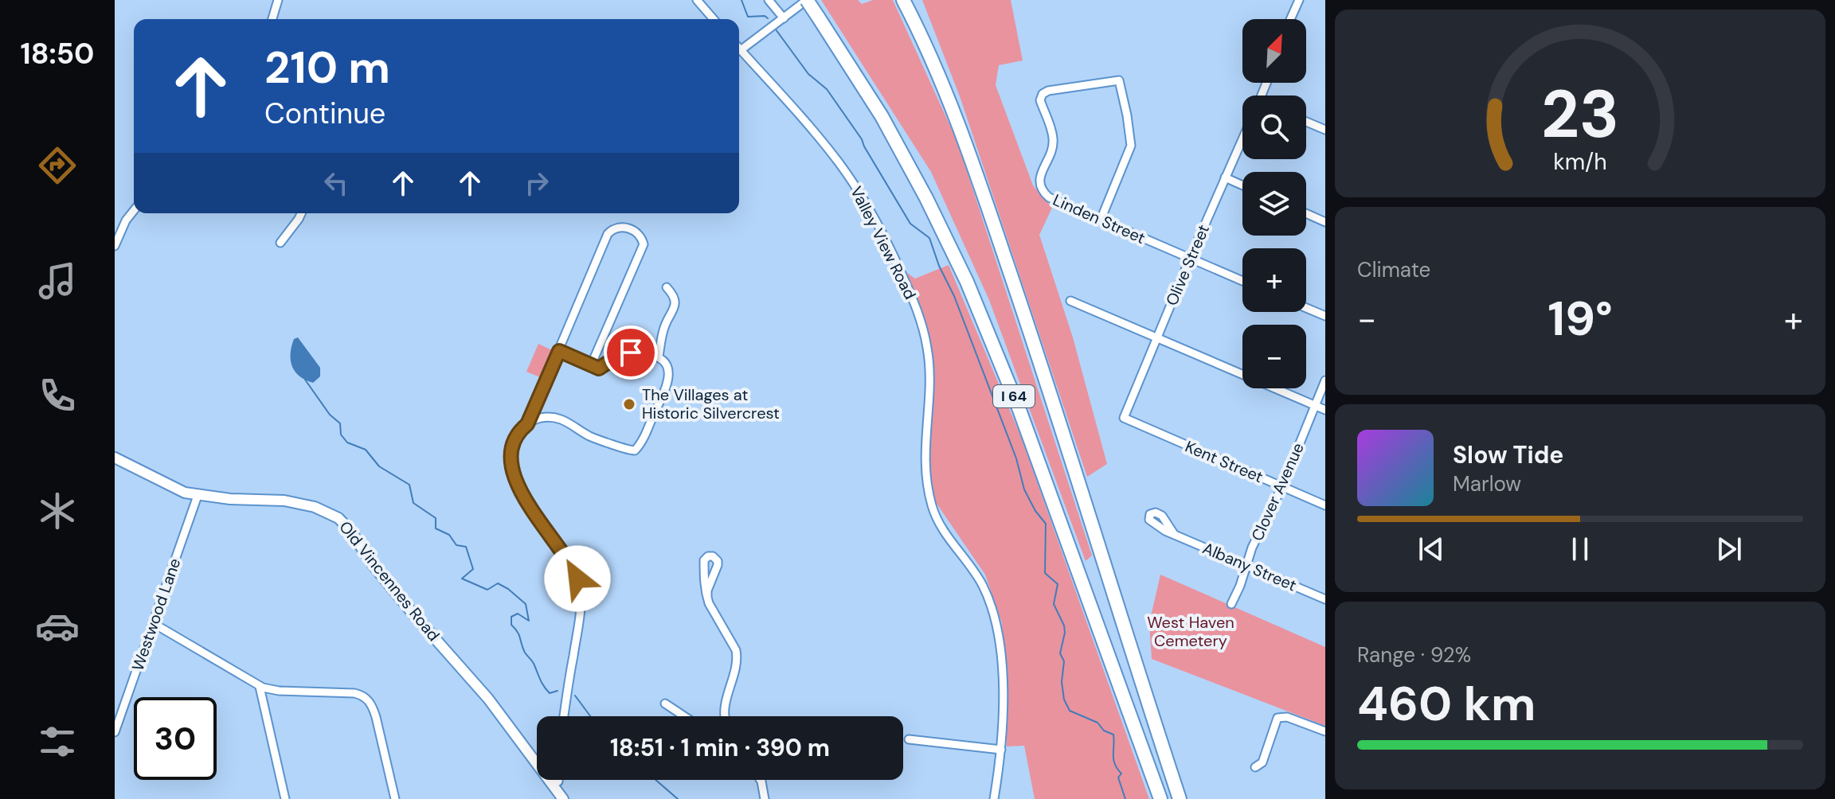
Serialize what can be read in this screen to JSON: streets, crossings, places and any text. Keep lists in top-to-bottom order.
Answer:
{
  "streets": {
    "highway": ["I 64"],
    "street": [
      "Linden Street",
      "Valley View Road",
      "Olive Street",
      "Kent Street",
      "Clover Avenue",
      "Albany Street",
      "Old Vincennes Road",
      "Westwood Lane"
    ]
  },
  "crossings": [
    ["Linden Street", "Olive Street"],
    ["Olive Street", "Kent Street"],
    ["Kent Street", "Clover Avenue"],
    ["Clover Avenue", "Albany Street"],
    ["Old Vincennes Road", "Westwood Lane"]
  ],
  "parks": ["West Haven Cemetery"],
  "places": ["The Villages at Historic Silvercrest"],
  "north": "top right",
  "page": {
    "tabs": "18:50",
    "map_buttons": ["+", "−"],
    "turn": ["210 m", "Continue"],
    "tile": [
      "Climate",
      ["Range · 92%", "460 km"]
    ],
    "heat": ["−", "19°", "+"],
    "song": ["Slow Tide", "Marlow"],
    "limit": "30",
    "trip": "18:51 · 1 min · 390 m",
    "gauge": ["23", "km/h"]
  }
}
